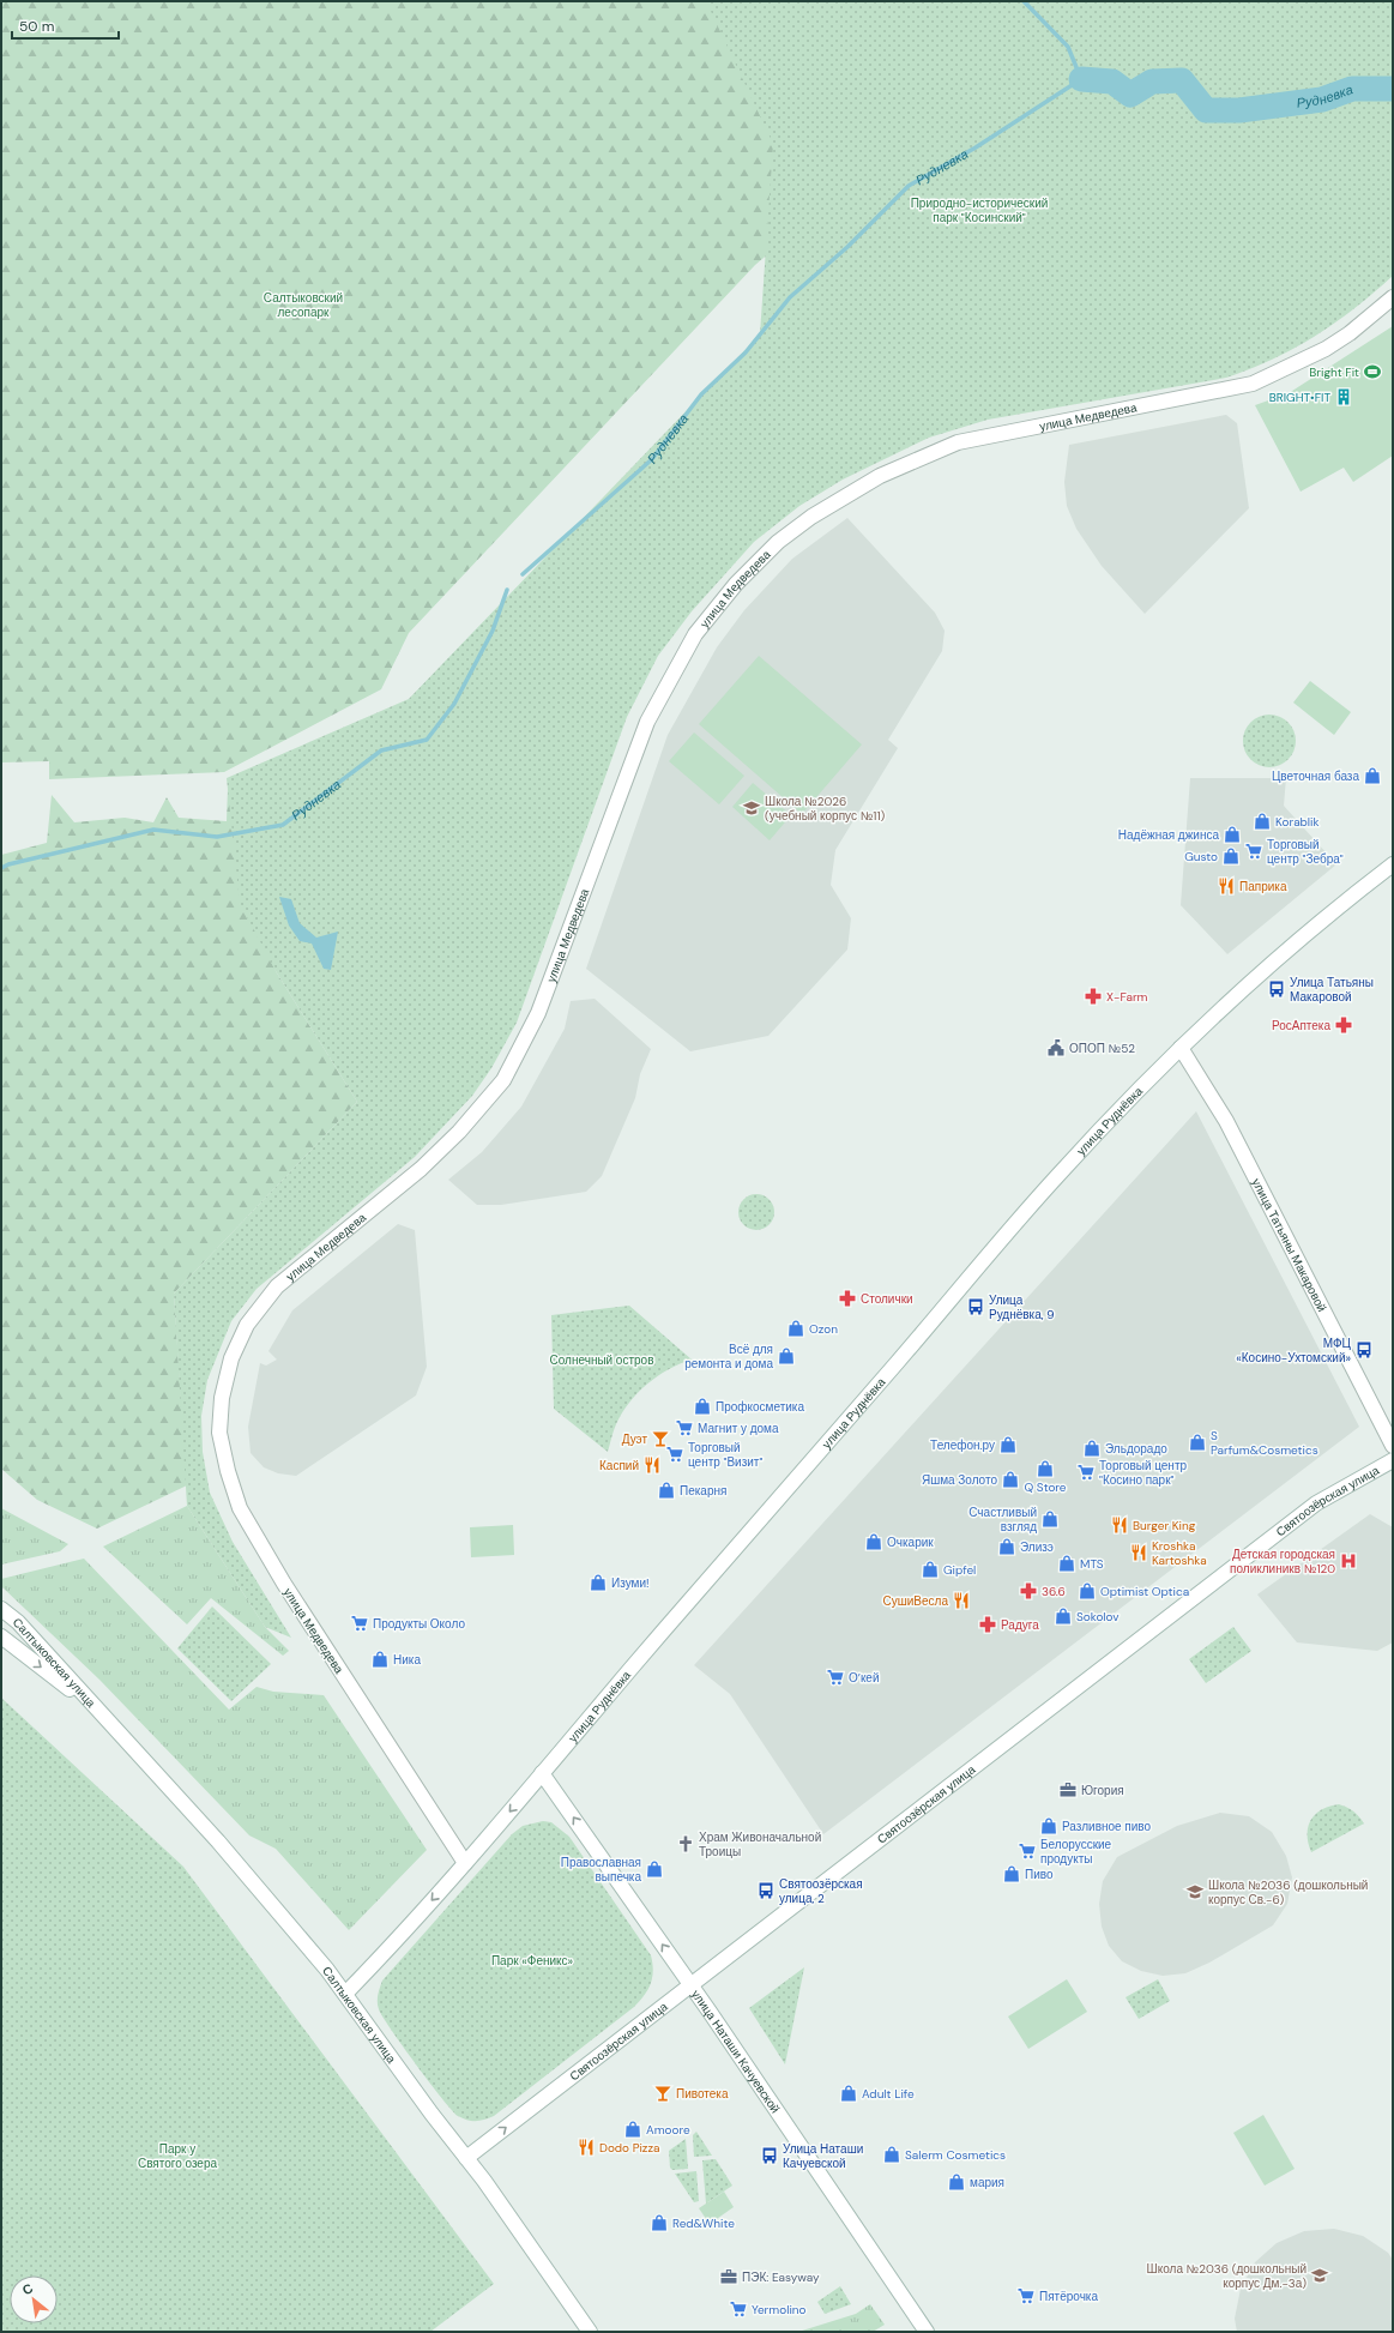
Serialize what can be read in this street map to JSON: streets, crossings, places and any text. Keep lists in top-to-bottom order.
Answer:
{
  "streets": {
    "street": [
      "улица Медведева",
      "улица Руднёвка",
      "улица Татьяны Макаровой",
      "Святоозёрская улица",
      "Салтыковская улица",
      "улица Наташи Качуевской"
    ]
  },
  "crossings": [
    ["улица Медведева", "улица Руднёвка"],
    ["улица Руднёвка", "улица Татьяны Макаровой"],
    ["улица Руднёвка", "Салтыковская улица"],
    ["улица Руднёвка", "улица Наташи Качуевской"],
    ["Святоозёрская улица", "Салтыковская улица"],
    ["Святоозёрская улица", "улица Наташи Качуевской"]
  ],
  "one_way": ["улица Наташи Качуевской"],
  "water": ["Рудневка"],
  "parks": [
    "Природно-исторический парк \"Косинский\"",
    "Салтыковский лесопарк",
    "Солнечный остров",
    "Парк «Феникс»",
    "Парк у Святого озера"
  ],
  "places": {
    "sports": ["Bright Fit"],
    "building": ["BRIGHT•FIT"],
    "shop": [
      "Цветочная база",
      "Korablik",
      "Надёжная джинса",
      "Gusto",
      "Ozon",
      "Всё для ремонта и дома",
      "Профкосметика",
      "S Parfum&Cosmetics",
      "Телефон.ру",
      "Эльдорадо",
      "Q Store",
      "Яшма Золото",
      "Пекарня",
      "Счастливый взгляд",
      "Очкарик",
      "Элизэ",
      "MTS",
      "Gipfel",
      "Изуми!",
      "Optimist Optica",
      "Sokolov",
      "Ника",
      "Разливное пиво",
      "Православная выпечка",
      "Пиво",
      "Adult Life",
      "Amoore",
      "Salerm Cosmetics",
      "мария",
      "Red&White"
    ],
    "school or university": ["Школа №2026 (учебный корпус №11)", "Школа №2036 (дошкольный корпус Св.-6)", "Школа №2036 (дошкольный корпус Дм.-3а)"],
    "supermarket": [
      "Торговый центр \"Зебра\"",
      "Магнит у дома",
      "Торговый центр \"Визит\"",
      "Торговый центр \"Косино парк\"",
      "Продукты Около",
      "О’кей",
      "Белорусские продукты",
      "Пятёрочка",
      "Yermolino"
    ],
    "restaurant": [
      "Паприка",
      "Каспий",
      "Burger King",
      "Kroshka Kartoshka",
      "СушиВесла",
      "Dodo Pizza"
    ],
    "bus stop": [
      "Улица Татьяны Макаровой",
      "Улица Руднёвка, 9",
      "МФЦ «Косино-Ухтомский»",
      "Святоозёрская улица, 2",
      "Улица Наташи Качуевской"
    ],
    "pharmacy": [
      "X-Farm",
      "РосАптека",
      "Столички",
      "36.6",
      "Радуга"
    ],
    "public building": ["ОПОП №52"],
    "bar": ["Дуэт", "Пивотека"],
    "hospital": ["Детская городская поликлиникв №120"],
    "office": ["Югория", "ПЭК: Easyway"],
    "church": ["Храм Живоначальной Троицы"]
  },
  "scale_bar": "50 m",
  "north": "top left"
}
